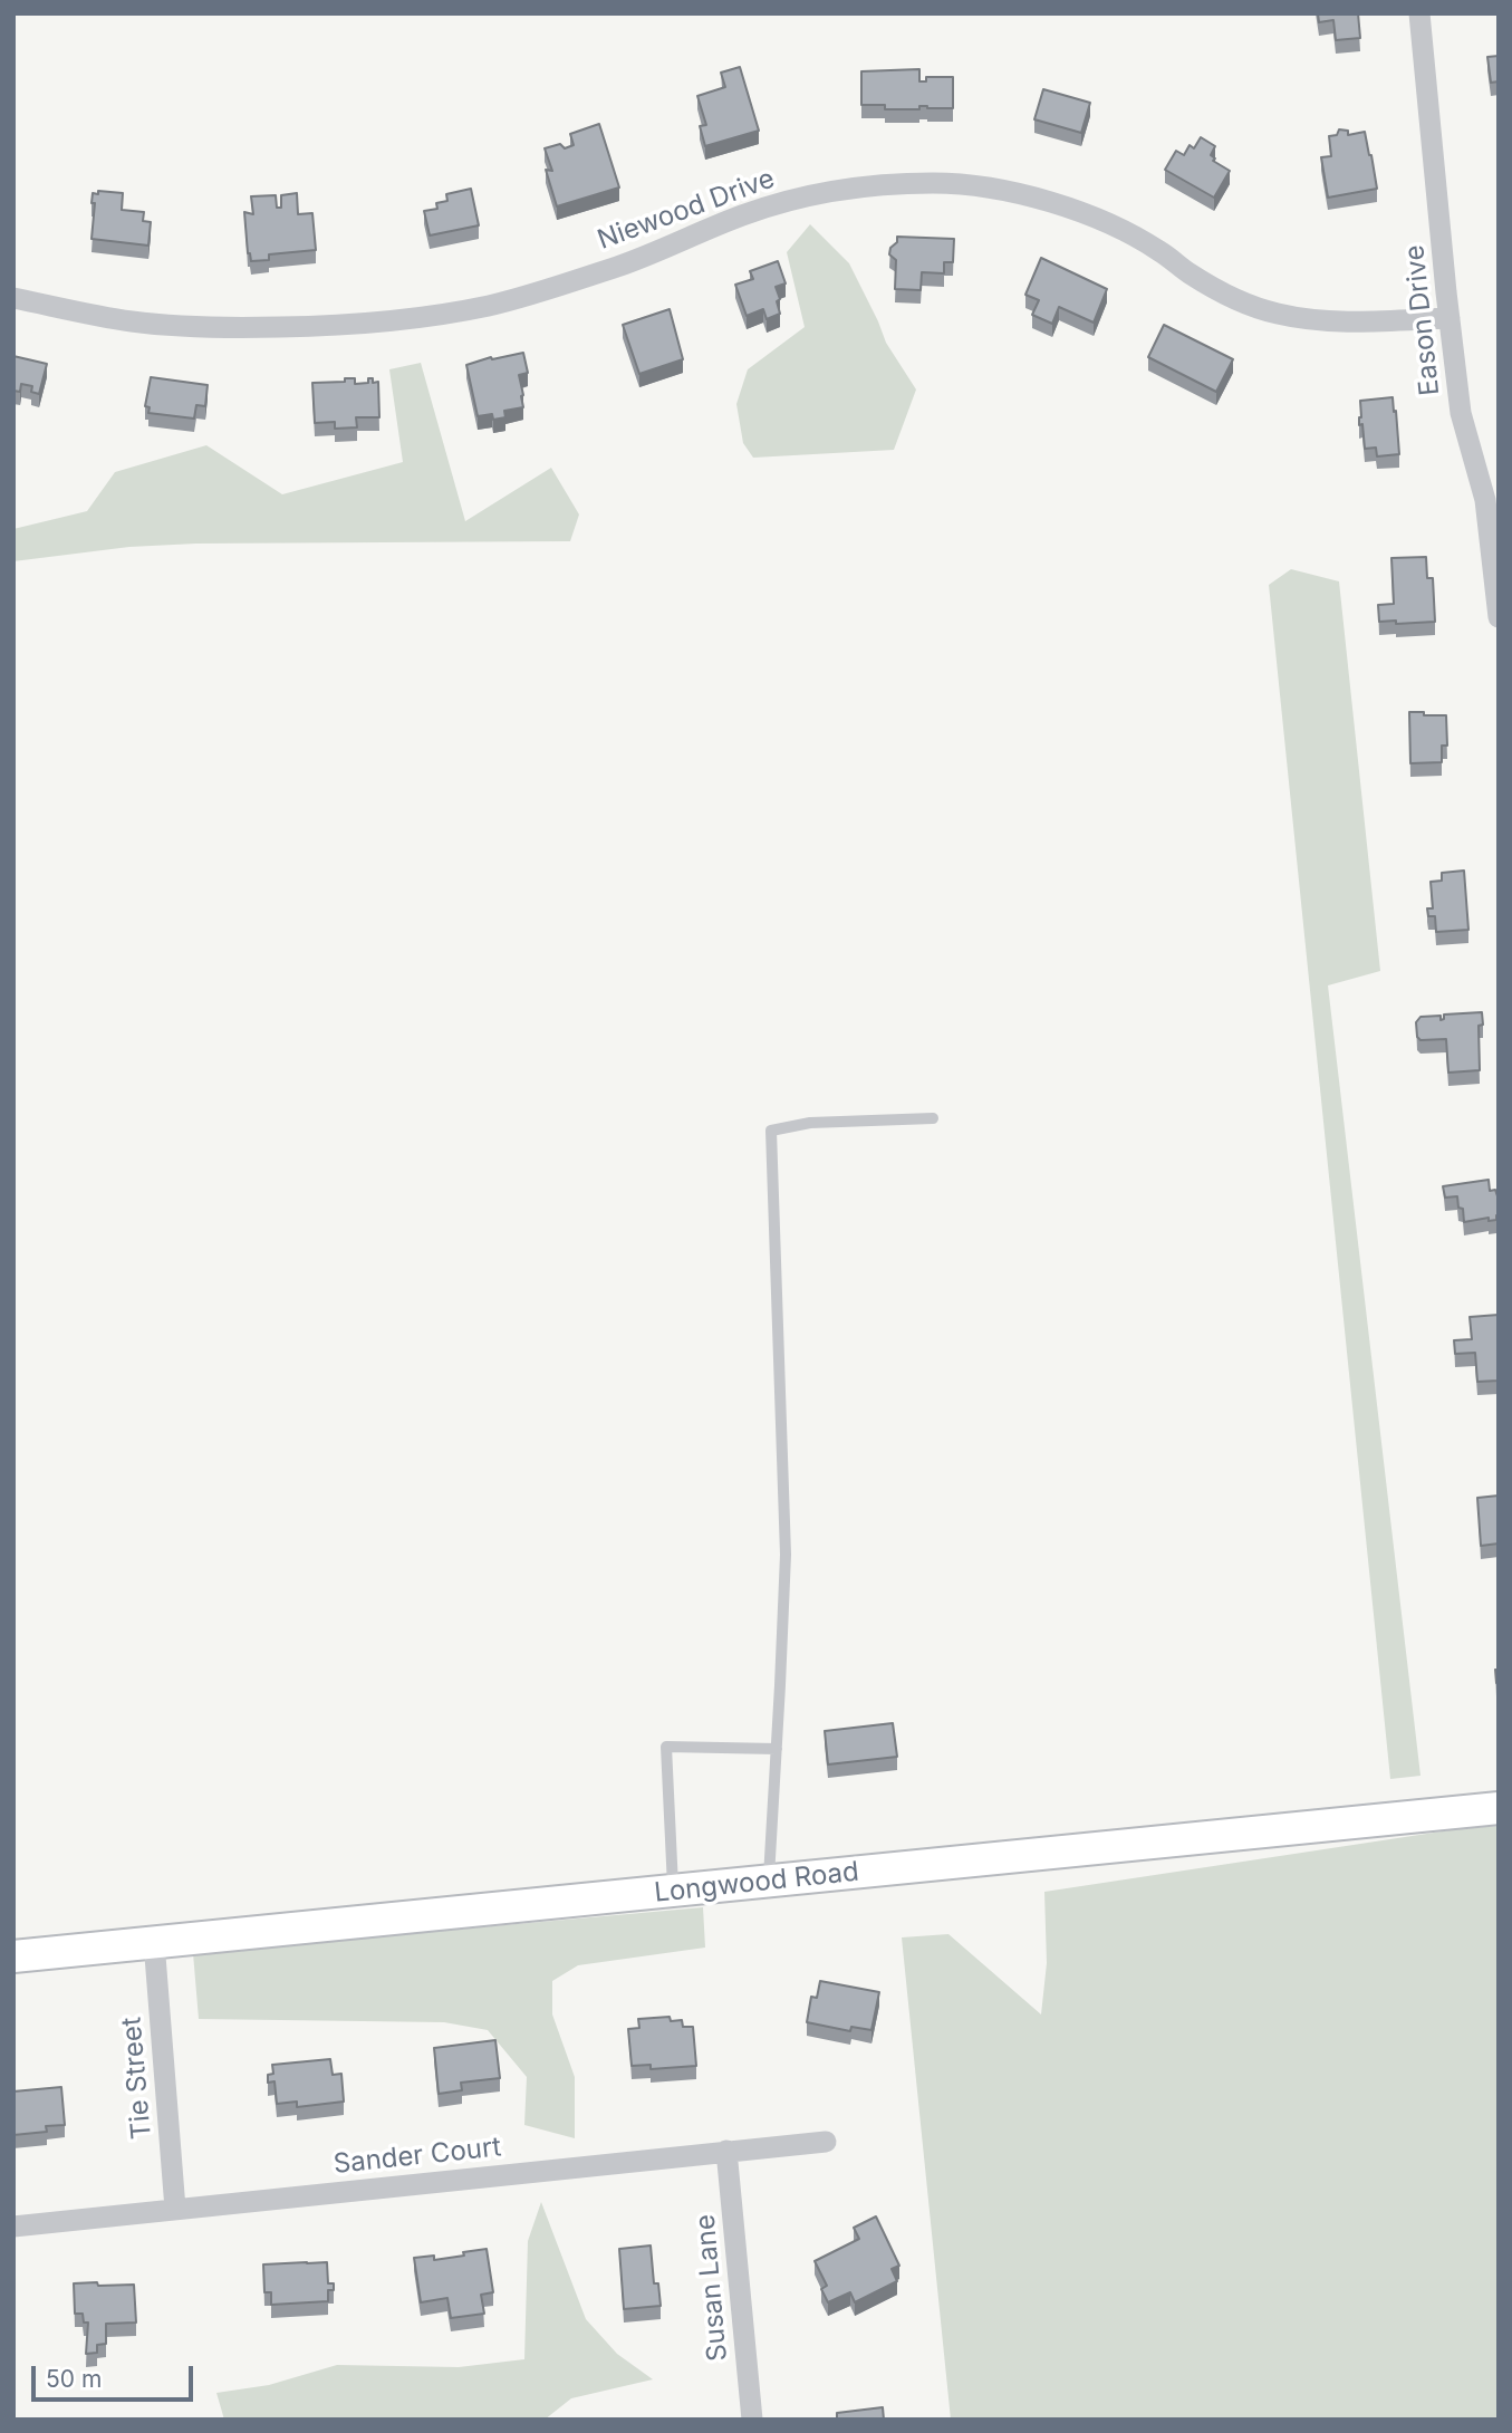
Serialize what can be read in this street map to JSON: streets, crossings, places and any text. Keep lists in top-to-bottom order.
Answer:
{
  "streets": {
    "main road": ["Longwood Road"],
    "street": [
      "Niewood Drive",
      "Eason Drive",
      "Tie Street",
      "Sander Court",
      "Susan Lane"
    ]
  },
  "crossings": [
    ["Niewood Drive", "Eason Drive"],
    ["Longwood Road", "Tie Street"],
    ["Tie Street", "Sander Court"],
    ["Sander Court", "Susan Lane"]
  ],
  "scale_bar": "50 m"
}
